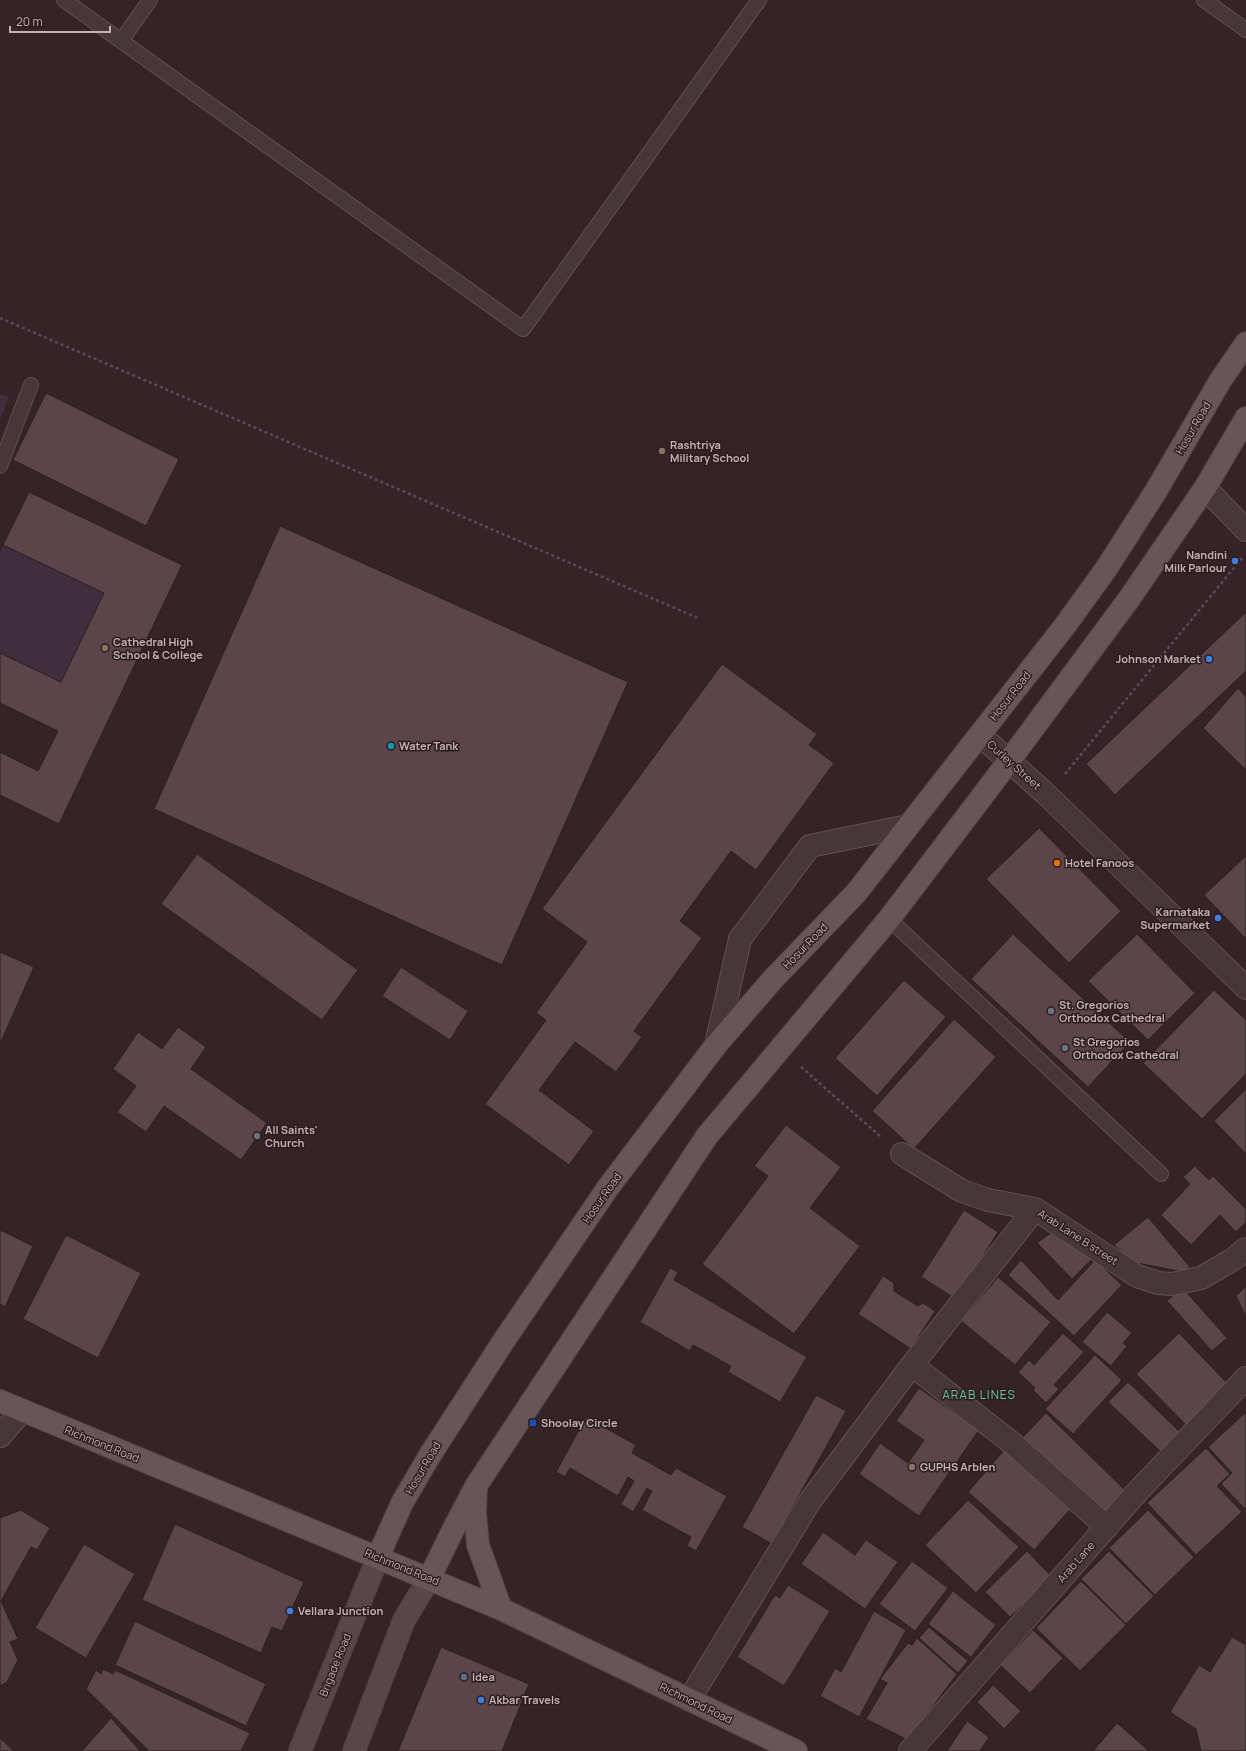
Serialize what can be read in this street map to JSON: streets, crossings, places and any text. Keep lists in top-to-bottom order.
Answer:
{
  "streets": {
    "main road": ["Hosur Road", "Richmond Road", "Brigade Road"],
    "street": ["Curley Street", "Arab Lane B street", "Arab Lane"]
  },
  "crossings": [
    ["Hosur Road", "Curley Street"],
    ["Hosur Road", "Richmond Road"],
    ["Hosur Road", "Brigade Road"],
    ["Richmond Road", "Brigade Road"]
  ],
  "districts": ["ARAB LINES"],
  "places": {
    "other": [
      "Rashtriya Military School",
      "Nandini Milk Parlour",
      "Cathedral High School & College",
      "Johnson Market",
      "Water Tank",
      "Hotel Fanoos",
      "Karnataka Supermarket",
      "St. Gregorios Orthodox Cathedral",
      "St Gregorios Orthodox Cathedral",
      "All Saints' Church",
      "GUPHS Arblen",
      "Vellara Junction",
      "Idea",
      "Akbar Travels"
    ],
    "transit": ["Shoolay Circle"]
  },
  "scale_bar": "20 m"
}
